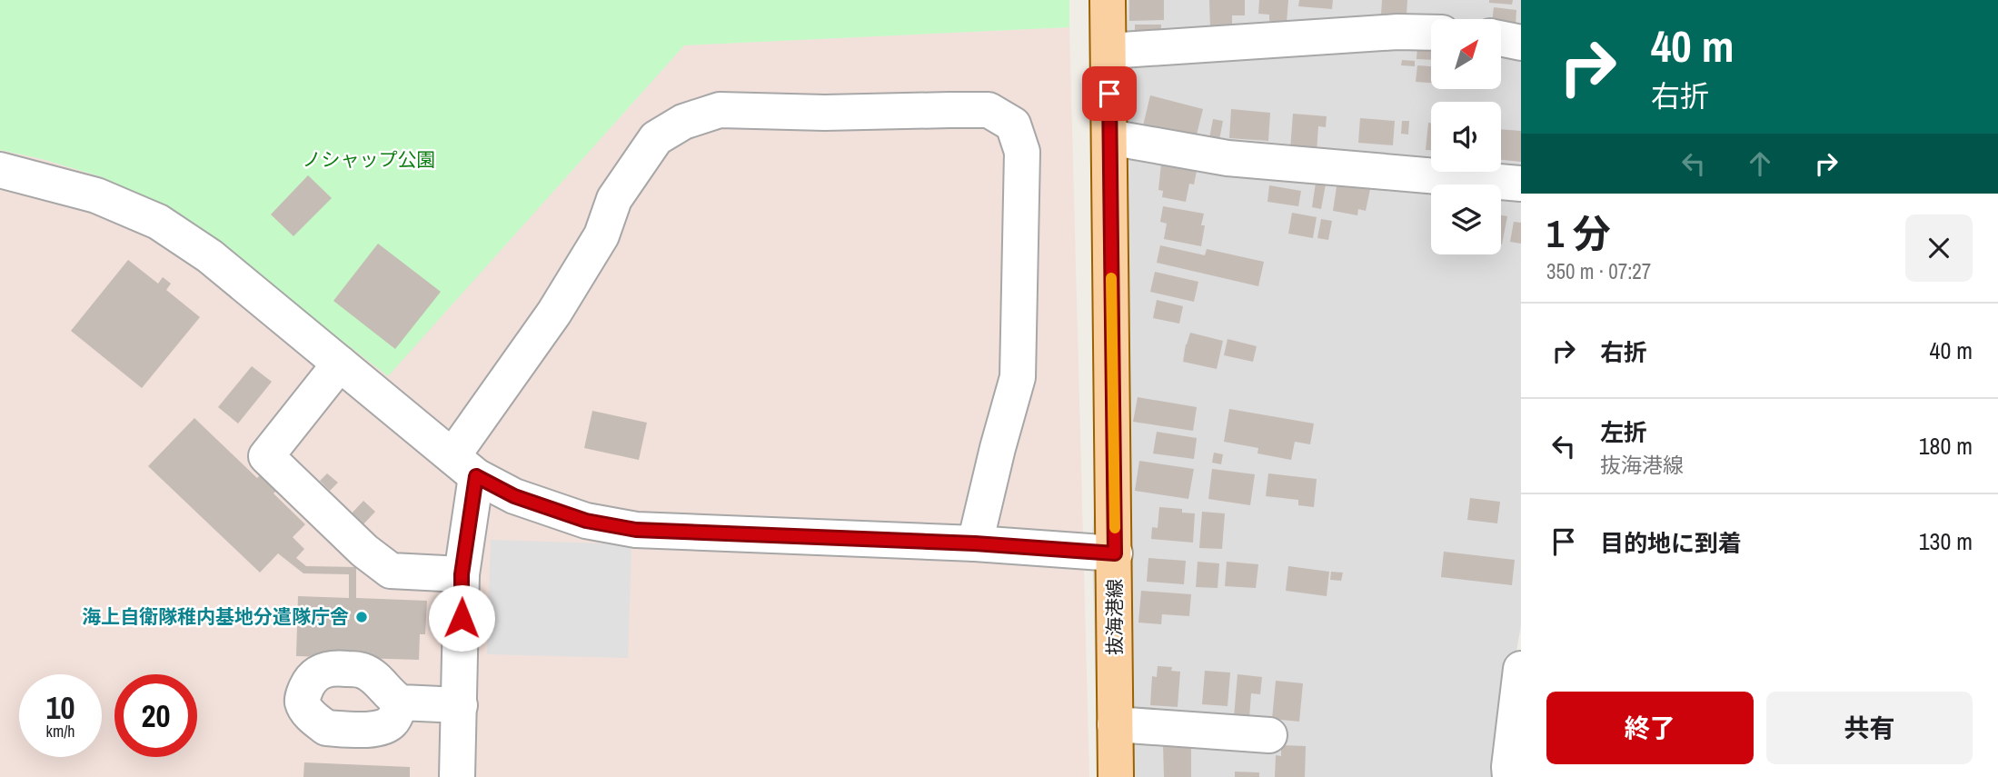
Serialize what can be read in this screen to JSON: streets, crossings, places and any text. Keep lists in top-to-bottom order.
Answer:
{
  "streets": {
    "main road": ["抜海港線"]
  },
  "parks": ["ノシャップ公園"],
  "places": ["海上自衛隊稚内基地分遣隊庁舎"],
  "north": "top right",
  "page": {
    "turn": ["40 m", "右折"],
    "heading": ["1 分", "350 m · 07:27"],
    "list": [
      {
        "name": "右折",
        "value": "40 m"
      },
      {
        "name": "左折",
        "note": "抜海港線",
        "value": "180 m"
      },
      {
        "name": "目的地に到着",
        "value": "130 m"
      }
    ],
    "speed": "10 km/h",
    "limit": "20",
    "buttons": ["終了", "共有"]
  }
}
